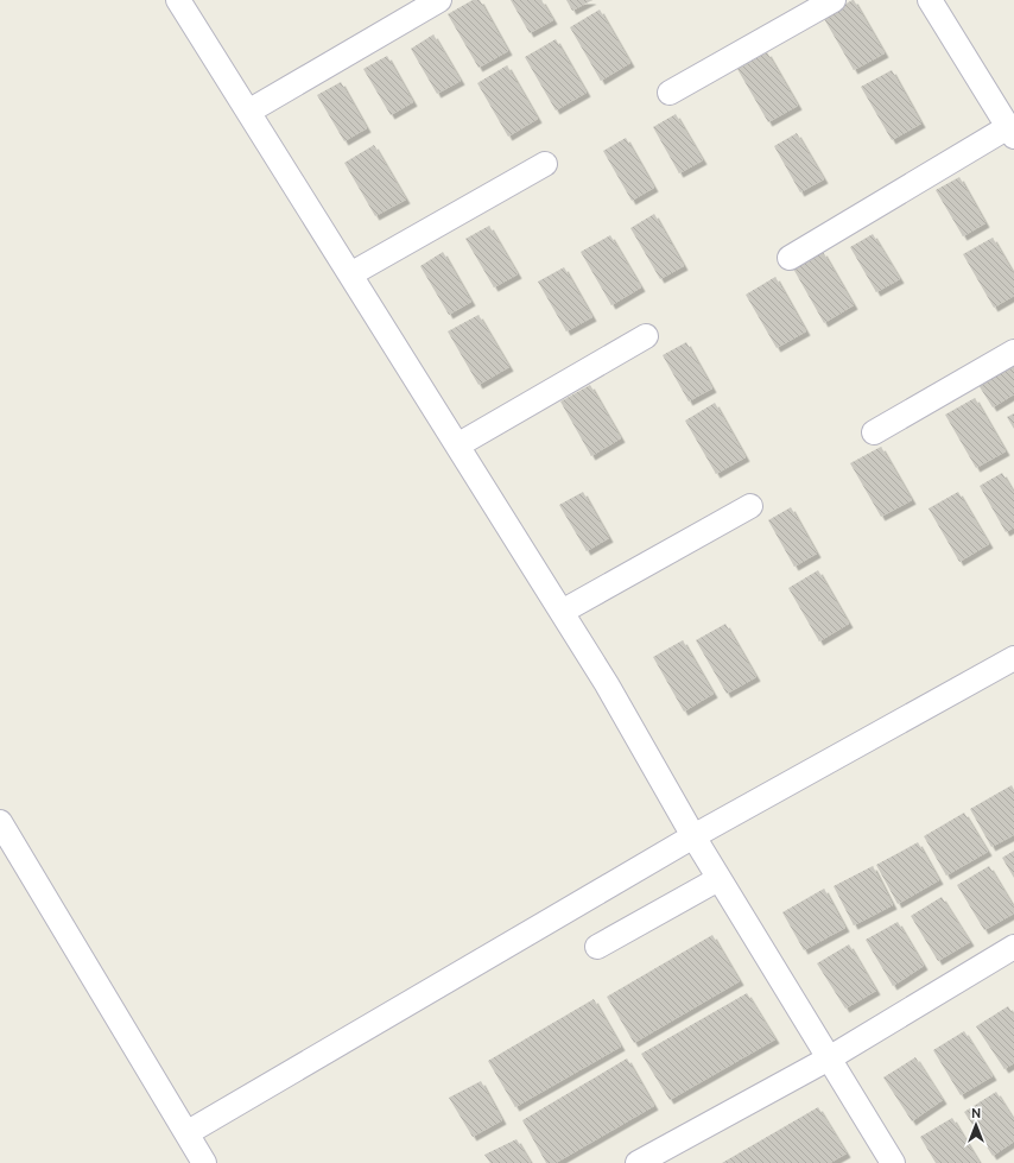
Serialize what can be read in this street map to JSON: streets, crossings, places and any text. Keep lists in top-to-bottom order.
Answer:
{
  "north": "top"
}
